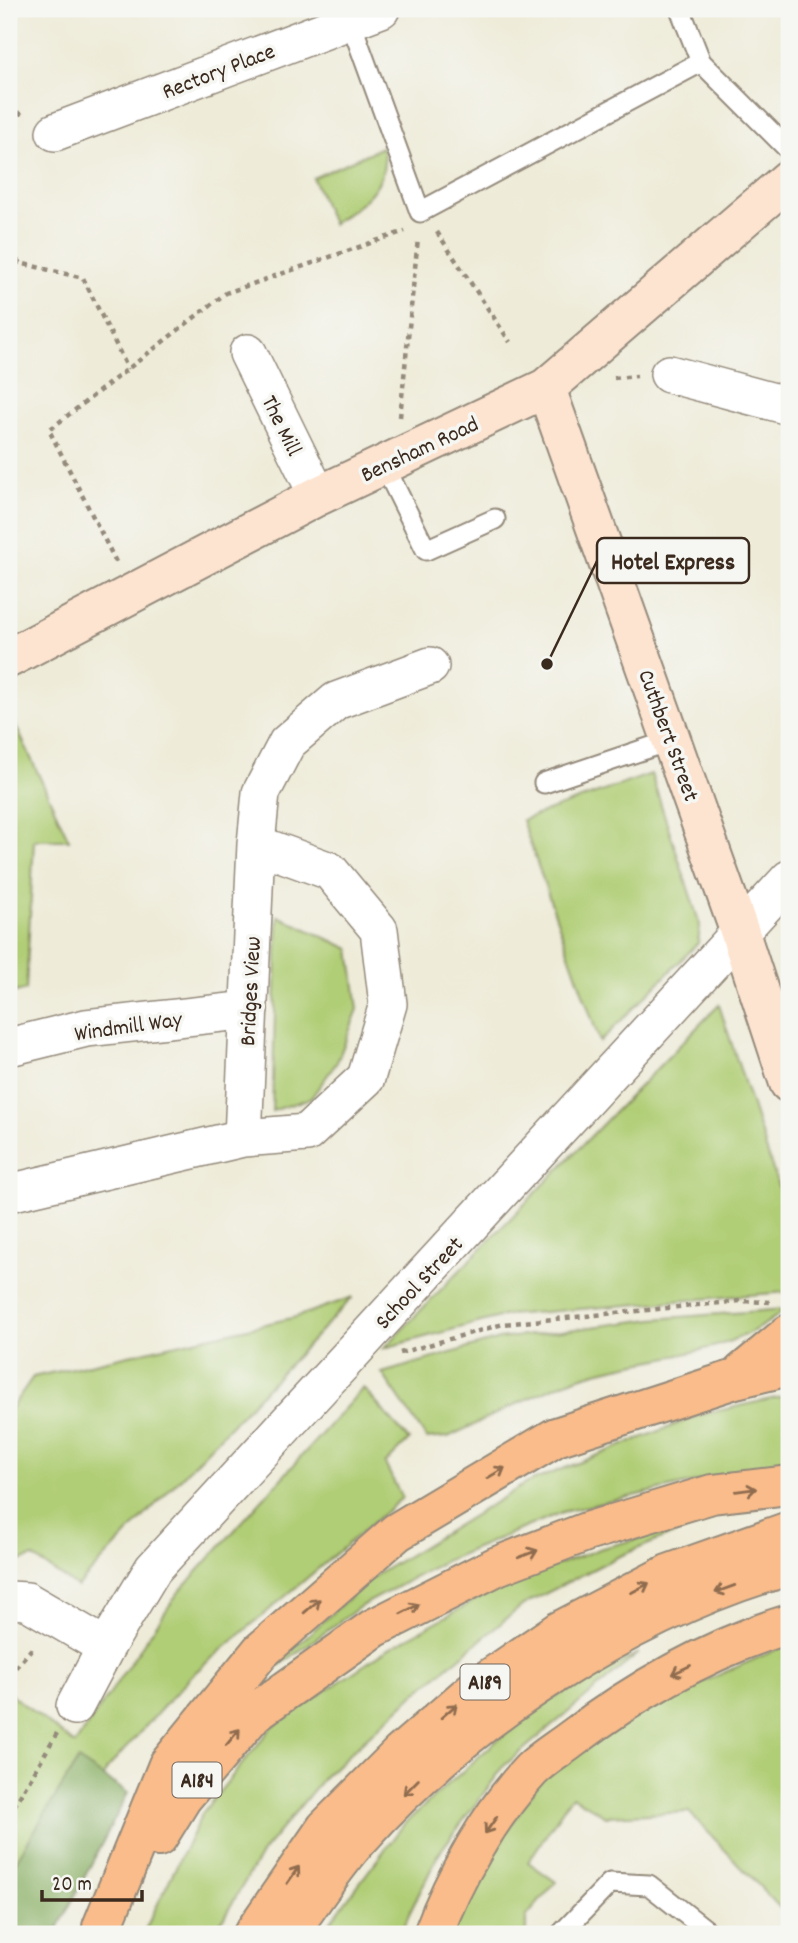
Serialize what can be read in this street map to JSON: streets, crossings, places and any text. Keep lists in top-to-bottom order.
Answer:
{
  "streets": {
    "main road": [
      "Bensham Road",
      "Cuthbert Street",
      "A189",
      "A184"
    ],
    "street": [
      "Rectory Place",
      "The Mill",
      "Bridges View",
      "Windmill Way",
      "School Street"
    ]
  },
  "crossings": [
    ["The Mill", "Bensham Road"],
    ["Bensham Road", "Cuthbert Street"],
    ["Cuthbert Street", "School Street"],
    ["Bridges View", "Windmill Way"]
  ],
  "places": ["Hotel Express"],
  "scale_bar": "20 m"
}
